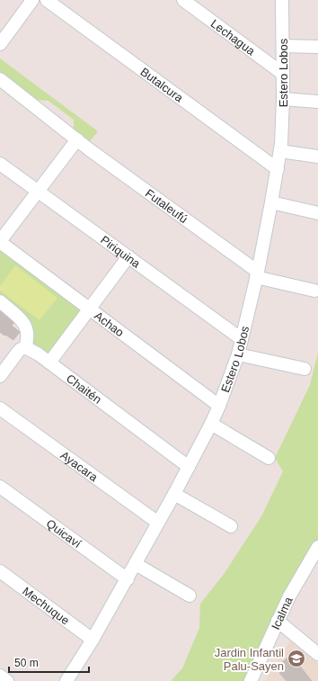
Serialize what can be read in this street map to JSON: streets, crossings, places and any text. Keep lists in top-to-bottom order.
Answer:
{
  "streets": {
    "street": [
      "Lechagua",
      "Estero Lobos",
      "Butalcura",
      "Futaleufú",
      "Piriquina",
      "Achao",
      "Chaitén",
      "Ayacara",
      "Quicaví",
      "Mechuque",
      "Icalma"
    ]
  },
  "crossings": [
    ["Lechagua", "Estero Lobos"],
    ["Estero Lobos", "Butalcura"],
    ["Estero Lobos", "Futaleufú"],
    ["Estero Lobos", "Piriquina"],
    ["Estero Lobos", "Achao"],
    ["Estero Lobos", "Chaitén"],
    ["Estero Lobos", "Ayacara"],
    ["Estero Lobos", "Quicaví"],
    ["Estero Lobos", "Mechuque"]
  ],
  "places": {
    "school or university": ["Jardin Infantil Palu-Sayen"]
  },
  "scale_bar": "50 m"
}
